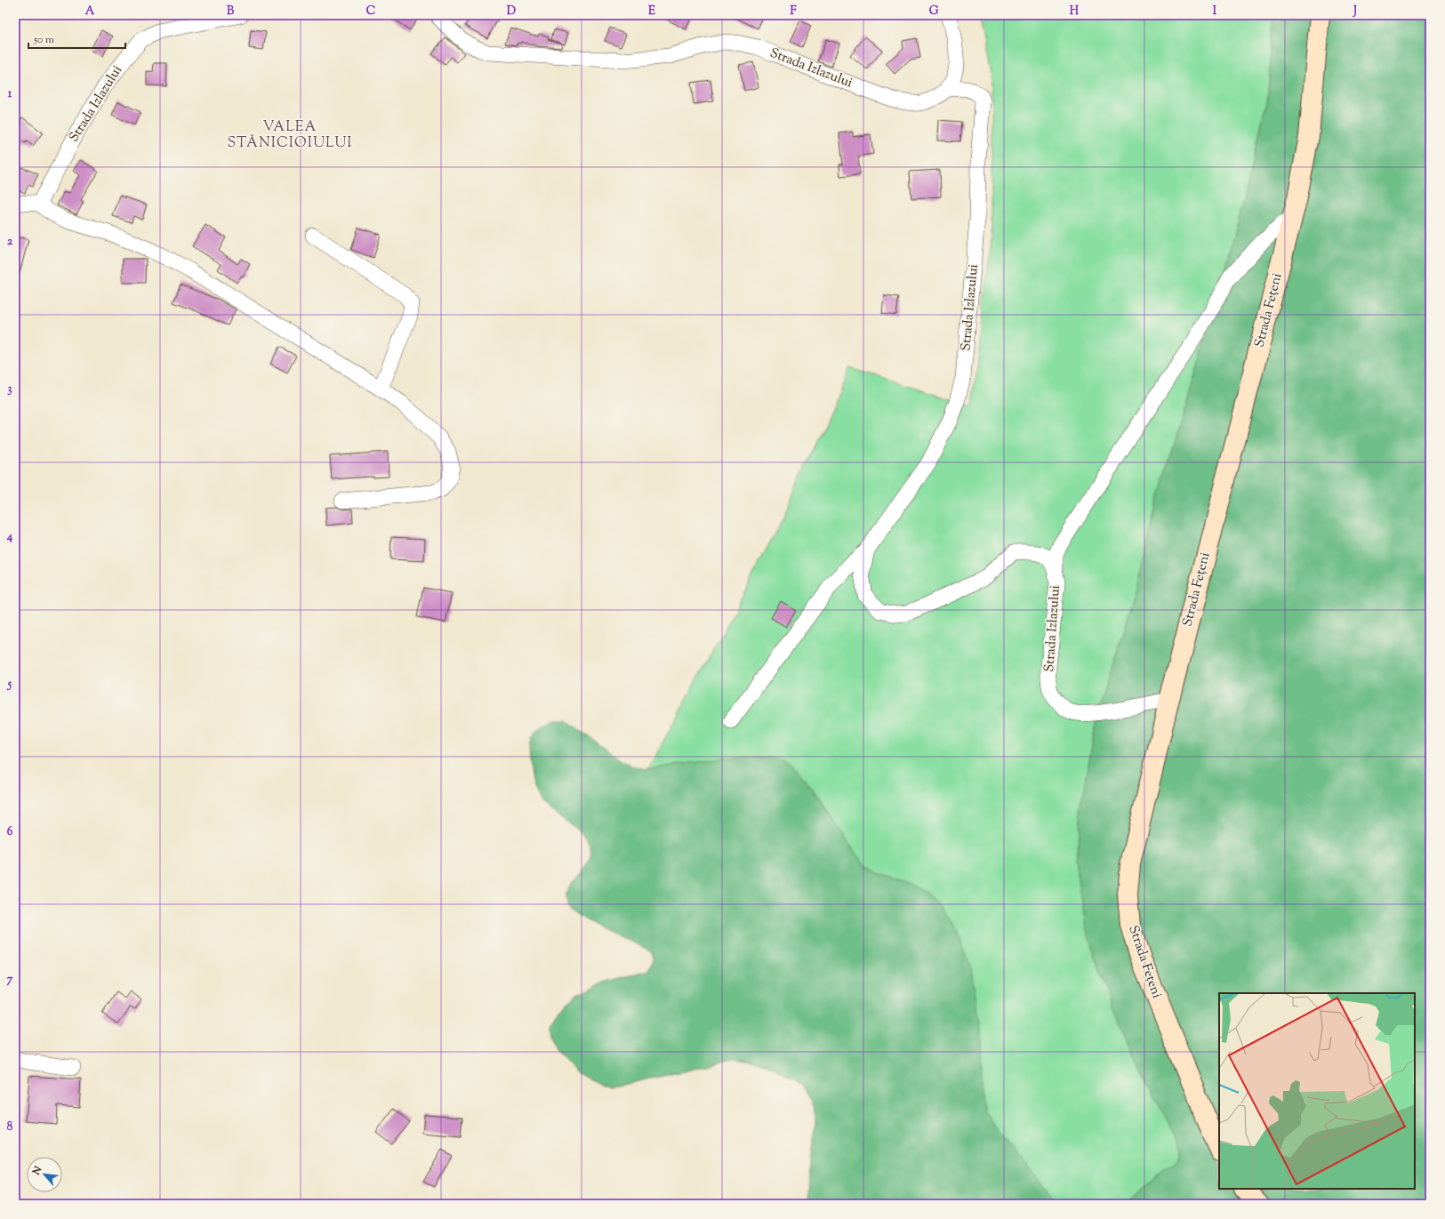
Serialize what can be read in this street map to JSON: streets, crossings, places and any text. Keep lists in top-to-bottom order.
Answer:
{
  "streets": {
    "street": ["Strada Izlazului", "Strada Fețeni"]
  },
  "crossings": [
    ["Strada Izlazului", "Strada Fețeni"]
  ],
  "districts": ["VALEA STĂNICIOIULUI"],
  "scale_bar": "50 m",
  "north": "top left",
  "grid": {
    "columns": [
      "A",
      "B",
      "C",
      "D",
      "E",
      "F",
      "G",
      "H",
      "I",
      "J"
    ],
    "rows": [
      "1",
      "2",
      "3",
      "4",
      "5",
      "6",
      "7",
      "8"
    ]
  }
}
